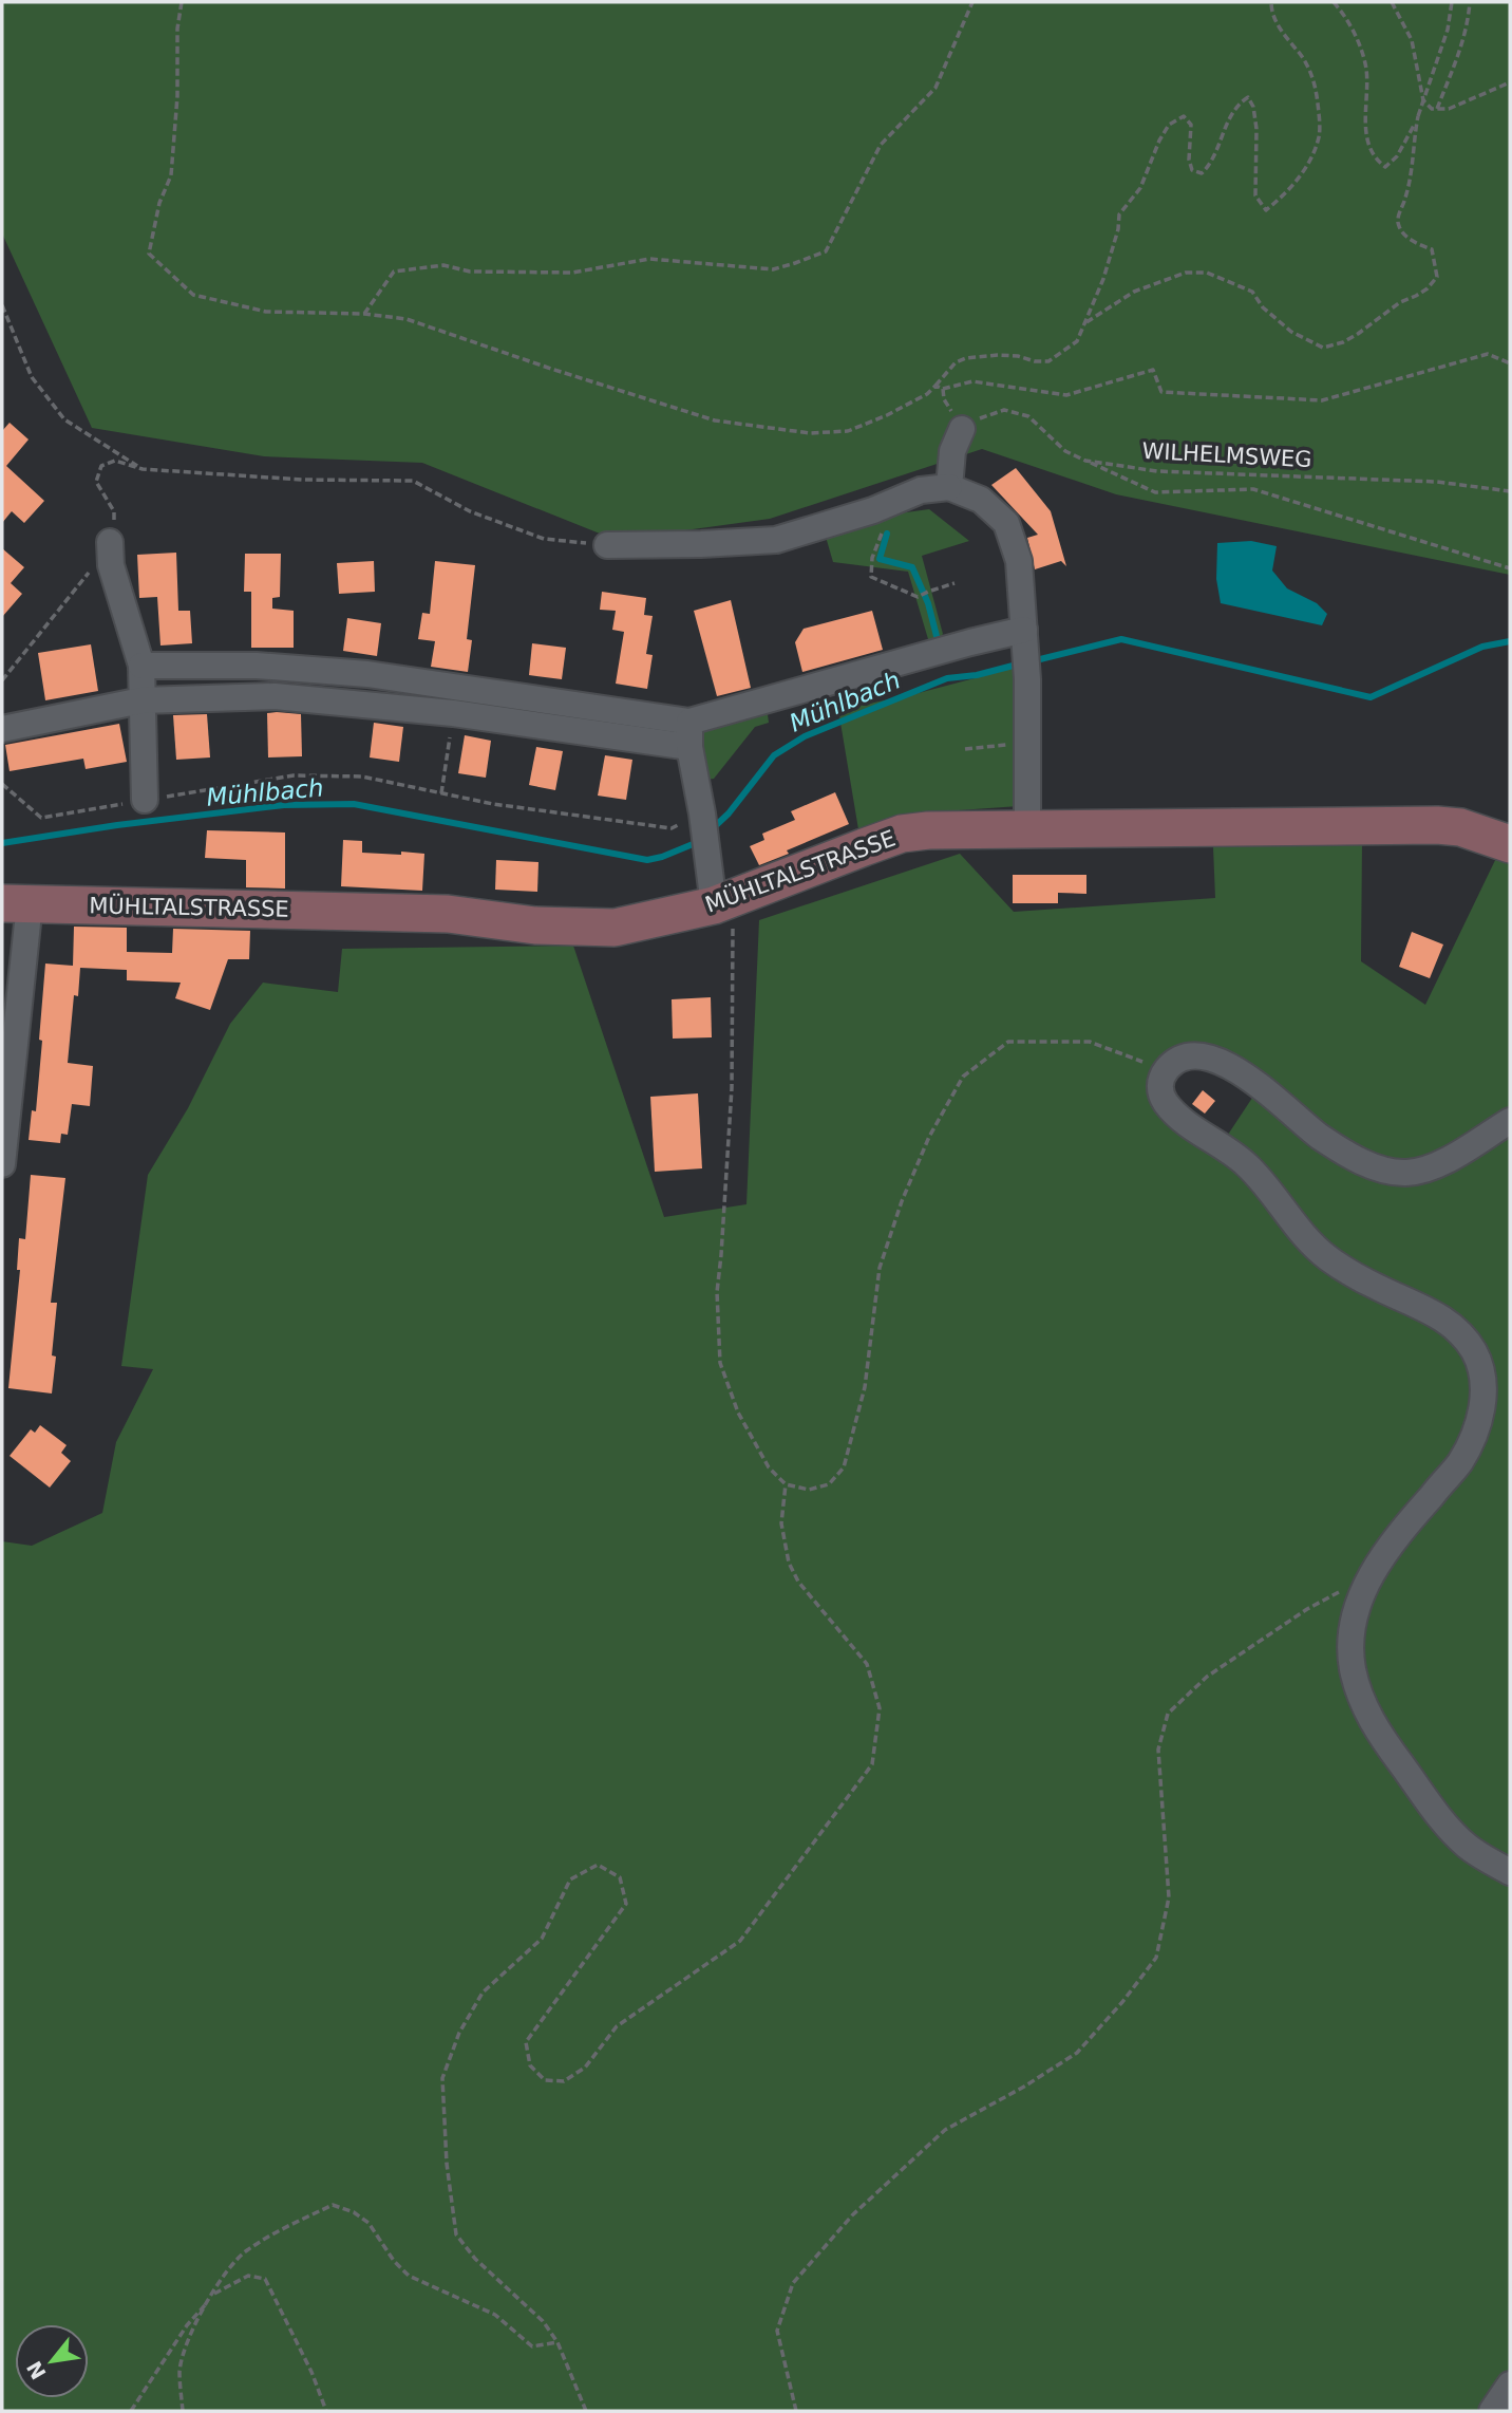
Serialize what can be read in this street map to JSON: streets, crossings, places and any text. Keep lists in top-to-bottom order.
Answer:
{
  "streets": {
    "main road": ["MÜHLTALSTRASSE"],
    "path": ["WILHELMSWEG"]
  },
  "water": ["Mühlbach"],
  "north": "bottom left"
}
